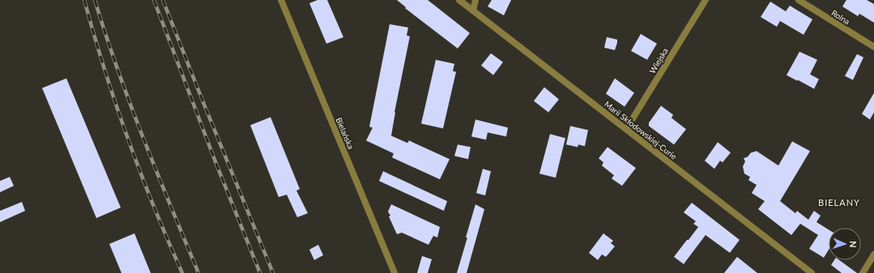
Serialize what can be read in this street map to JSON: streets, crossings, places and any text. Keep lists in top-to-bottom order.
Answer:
{
  "streets": {
    "street": [
      "Rolna",
      "Wiejska",
      "Marii Skłodowskiej-Curie",
      "Bielańska"
    ]
  },
  "crossings": [
    ["Wiejska", "Marii Skłodowskiej-Curie"]
  ],
  "districts": ["BIELANY"],
  "north": "right"
}
